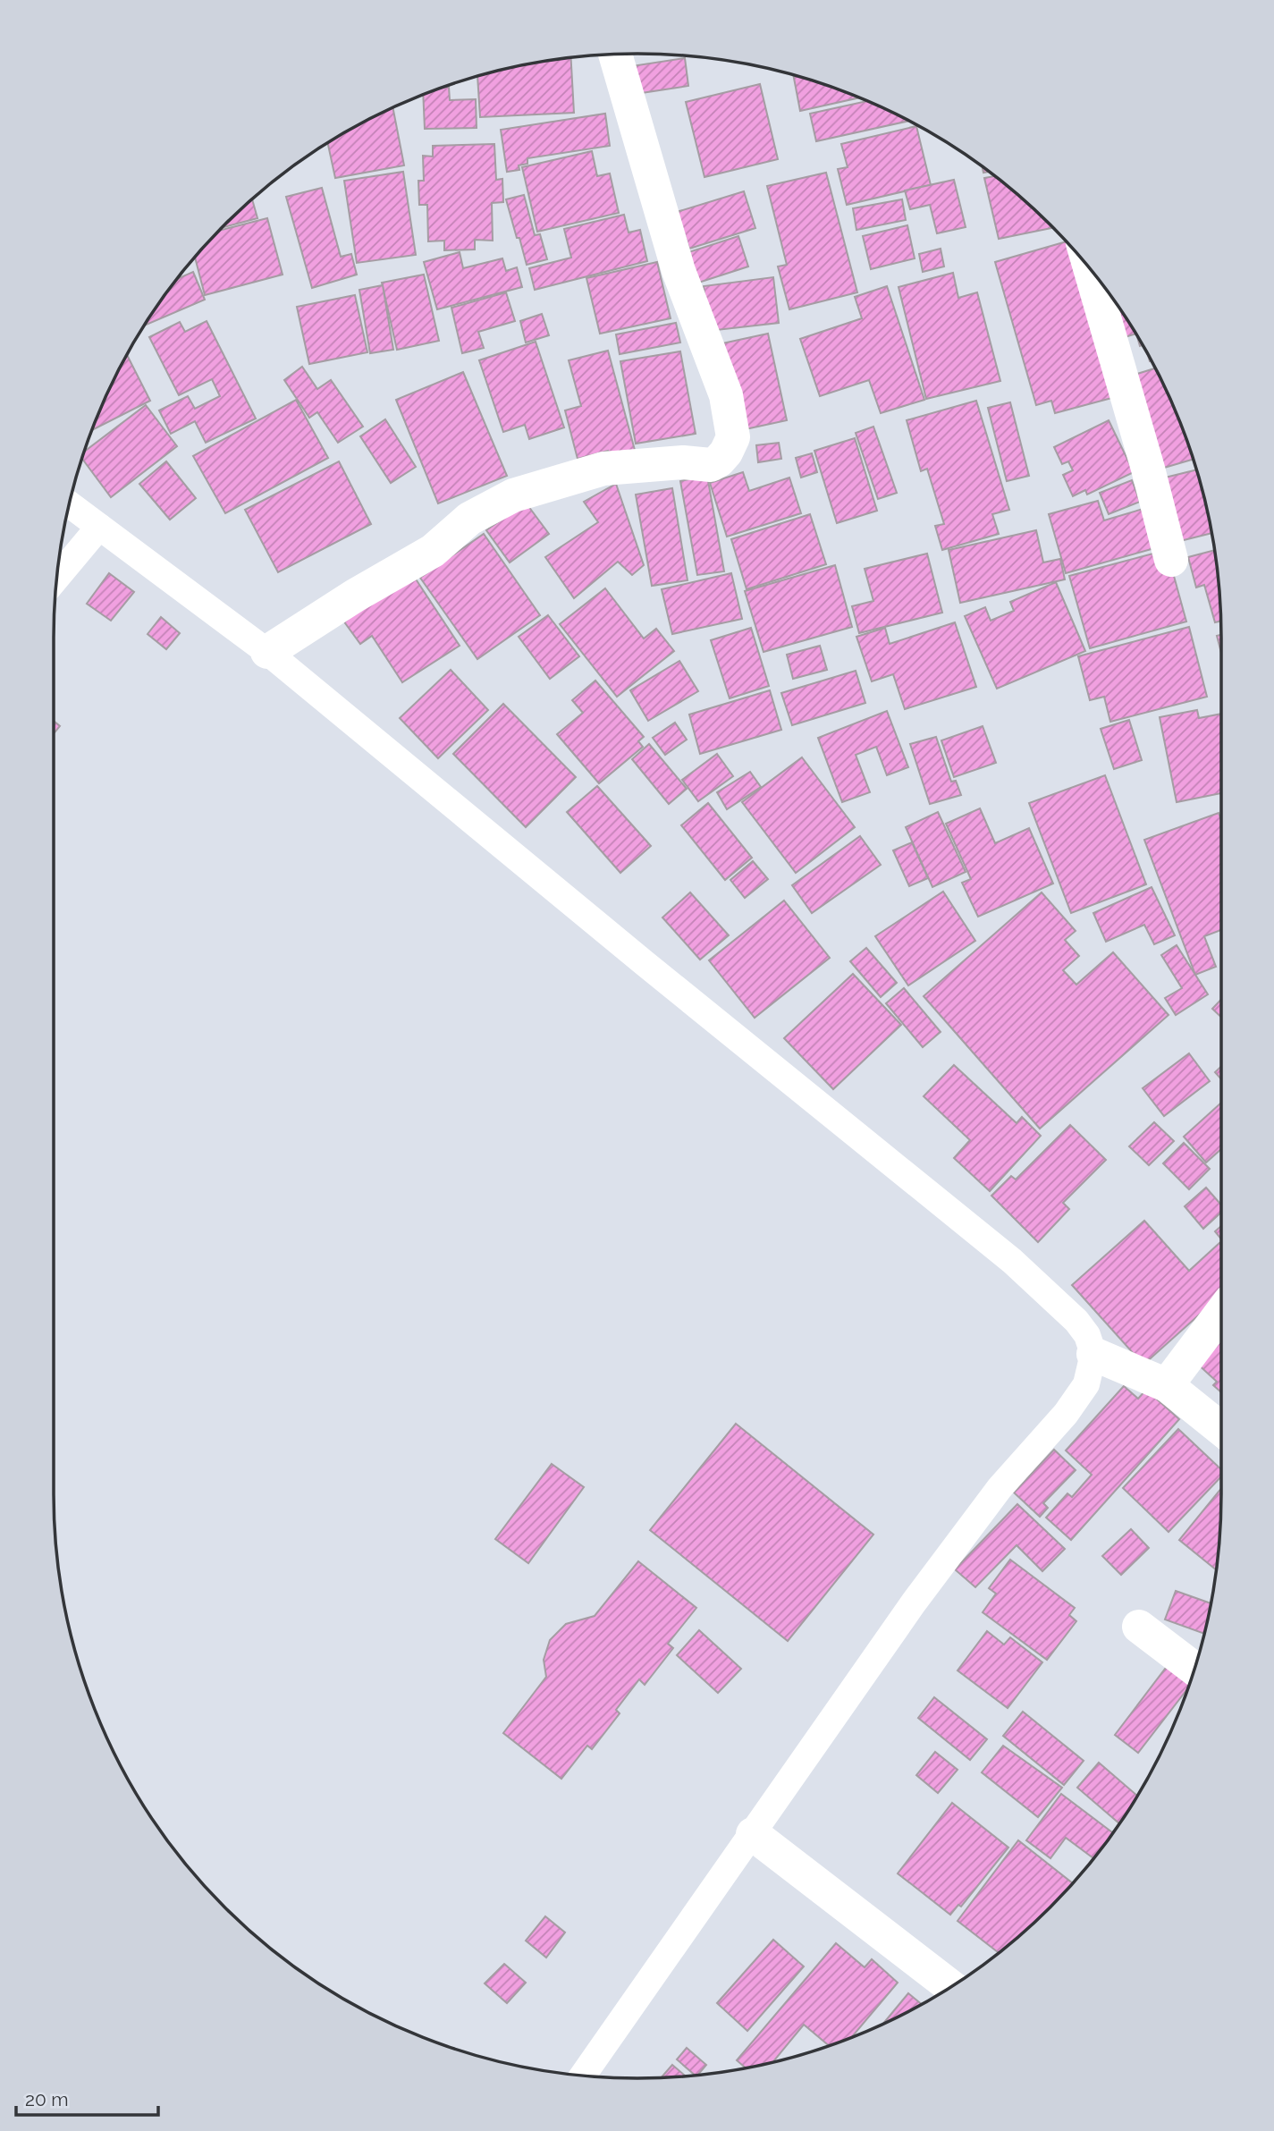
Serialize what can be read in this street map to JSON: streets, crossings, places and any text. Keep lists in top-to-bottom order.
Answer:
{
  "scale_bar": "20 m"
}
